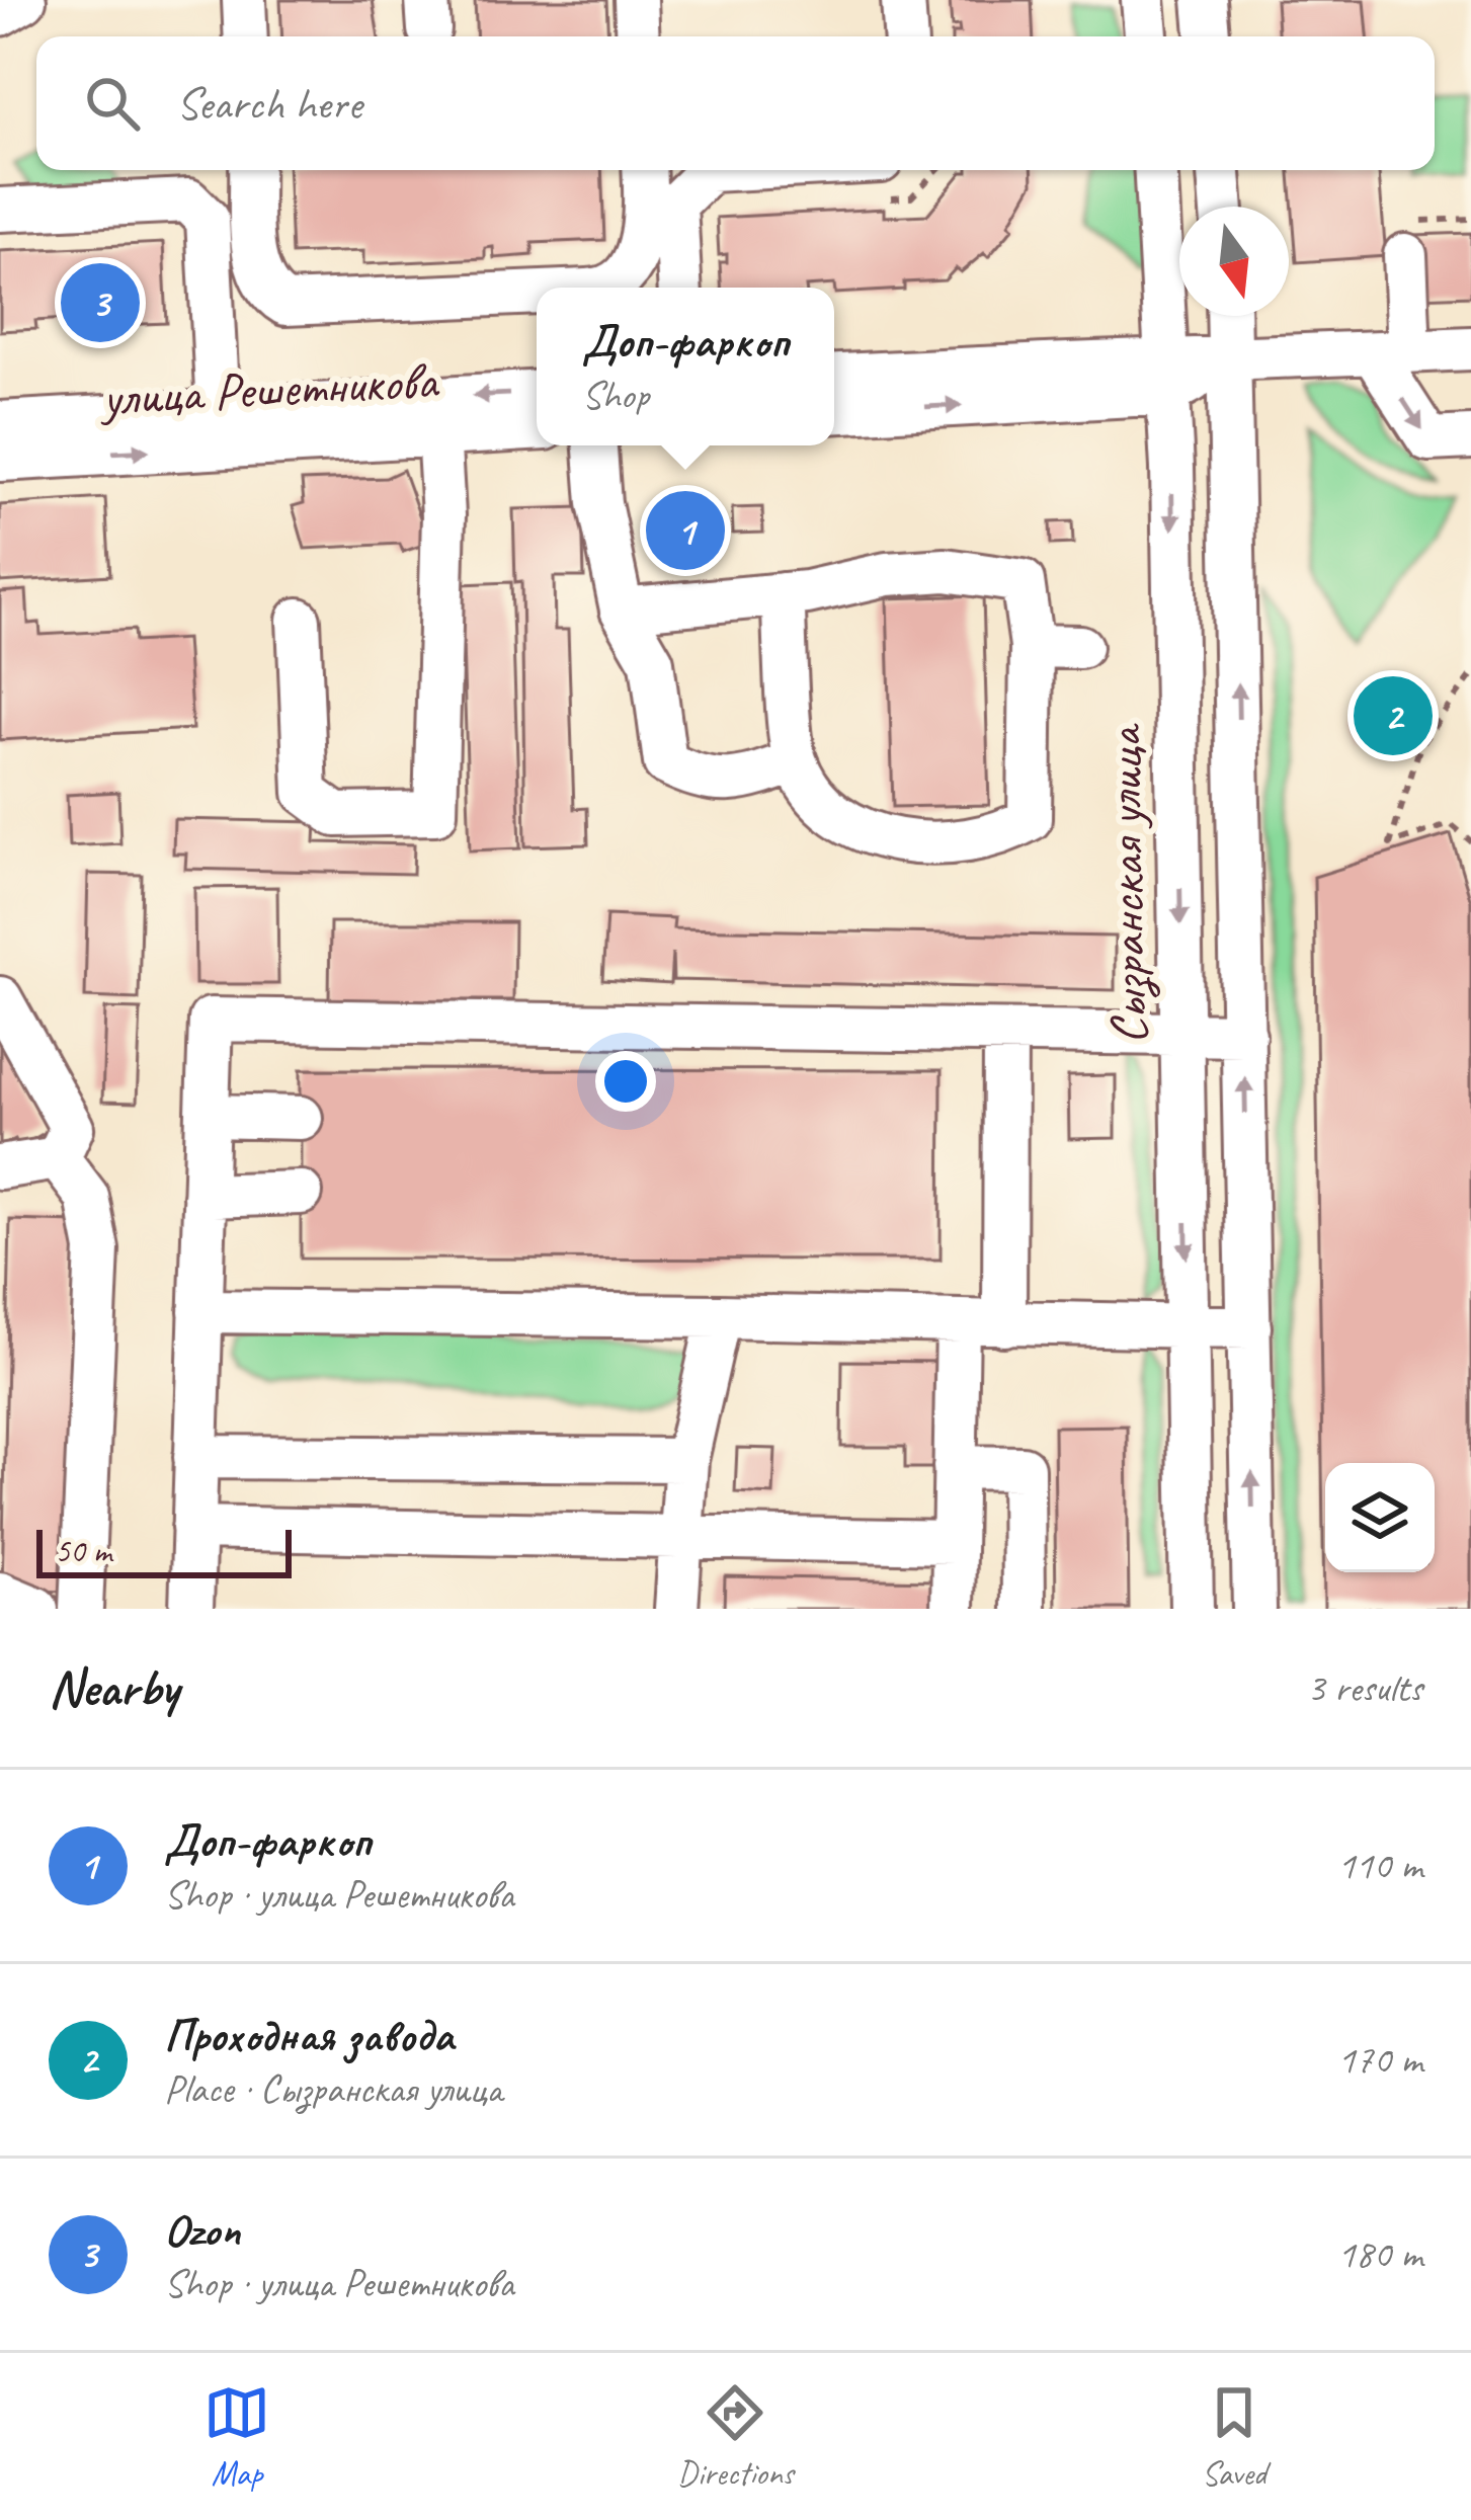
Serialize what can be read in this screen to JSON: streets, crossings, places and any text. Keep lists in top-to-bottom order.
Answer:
{
  "streets": {
    "street": ["улица Решетникова", "Сызранская улица"]
  },
  "scale_bar": "50 m",
  "north": "bottom",
  "page": {
    "search": "Search here",
    "pins": ["3", "1", "2"],
    "popup": ["Доп-фаркоп", "Shop"],
    "scale": "50 m",
    "heading": ["Nearby", "3 results"],
    "list": [
      {
        "mark": "1",
        "name": "Доп-фаркоп",
        "note": "Shop · улица Решетникова",
        "value": "110 m"
      },
      {
        "mark": "2",
        "name": "Проходная завода",
        "note": "Place · Сызранская улица",
        "value": "170 m"
      },
      {
        "mark": "3",
        "name": "Ozon",
        "note": "Shop · улица Решетникова",
        "value": "180 m"
      }
    ],
    "nav": ["Map", "Directions", "Saved"]
  }
}
